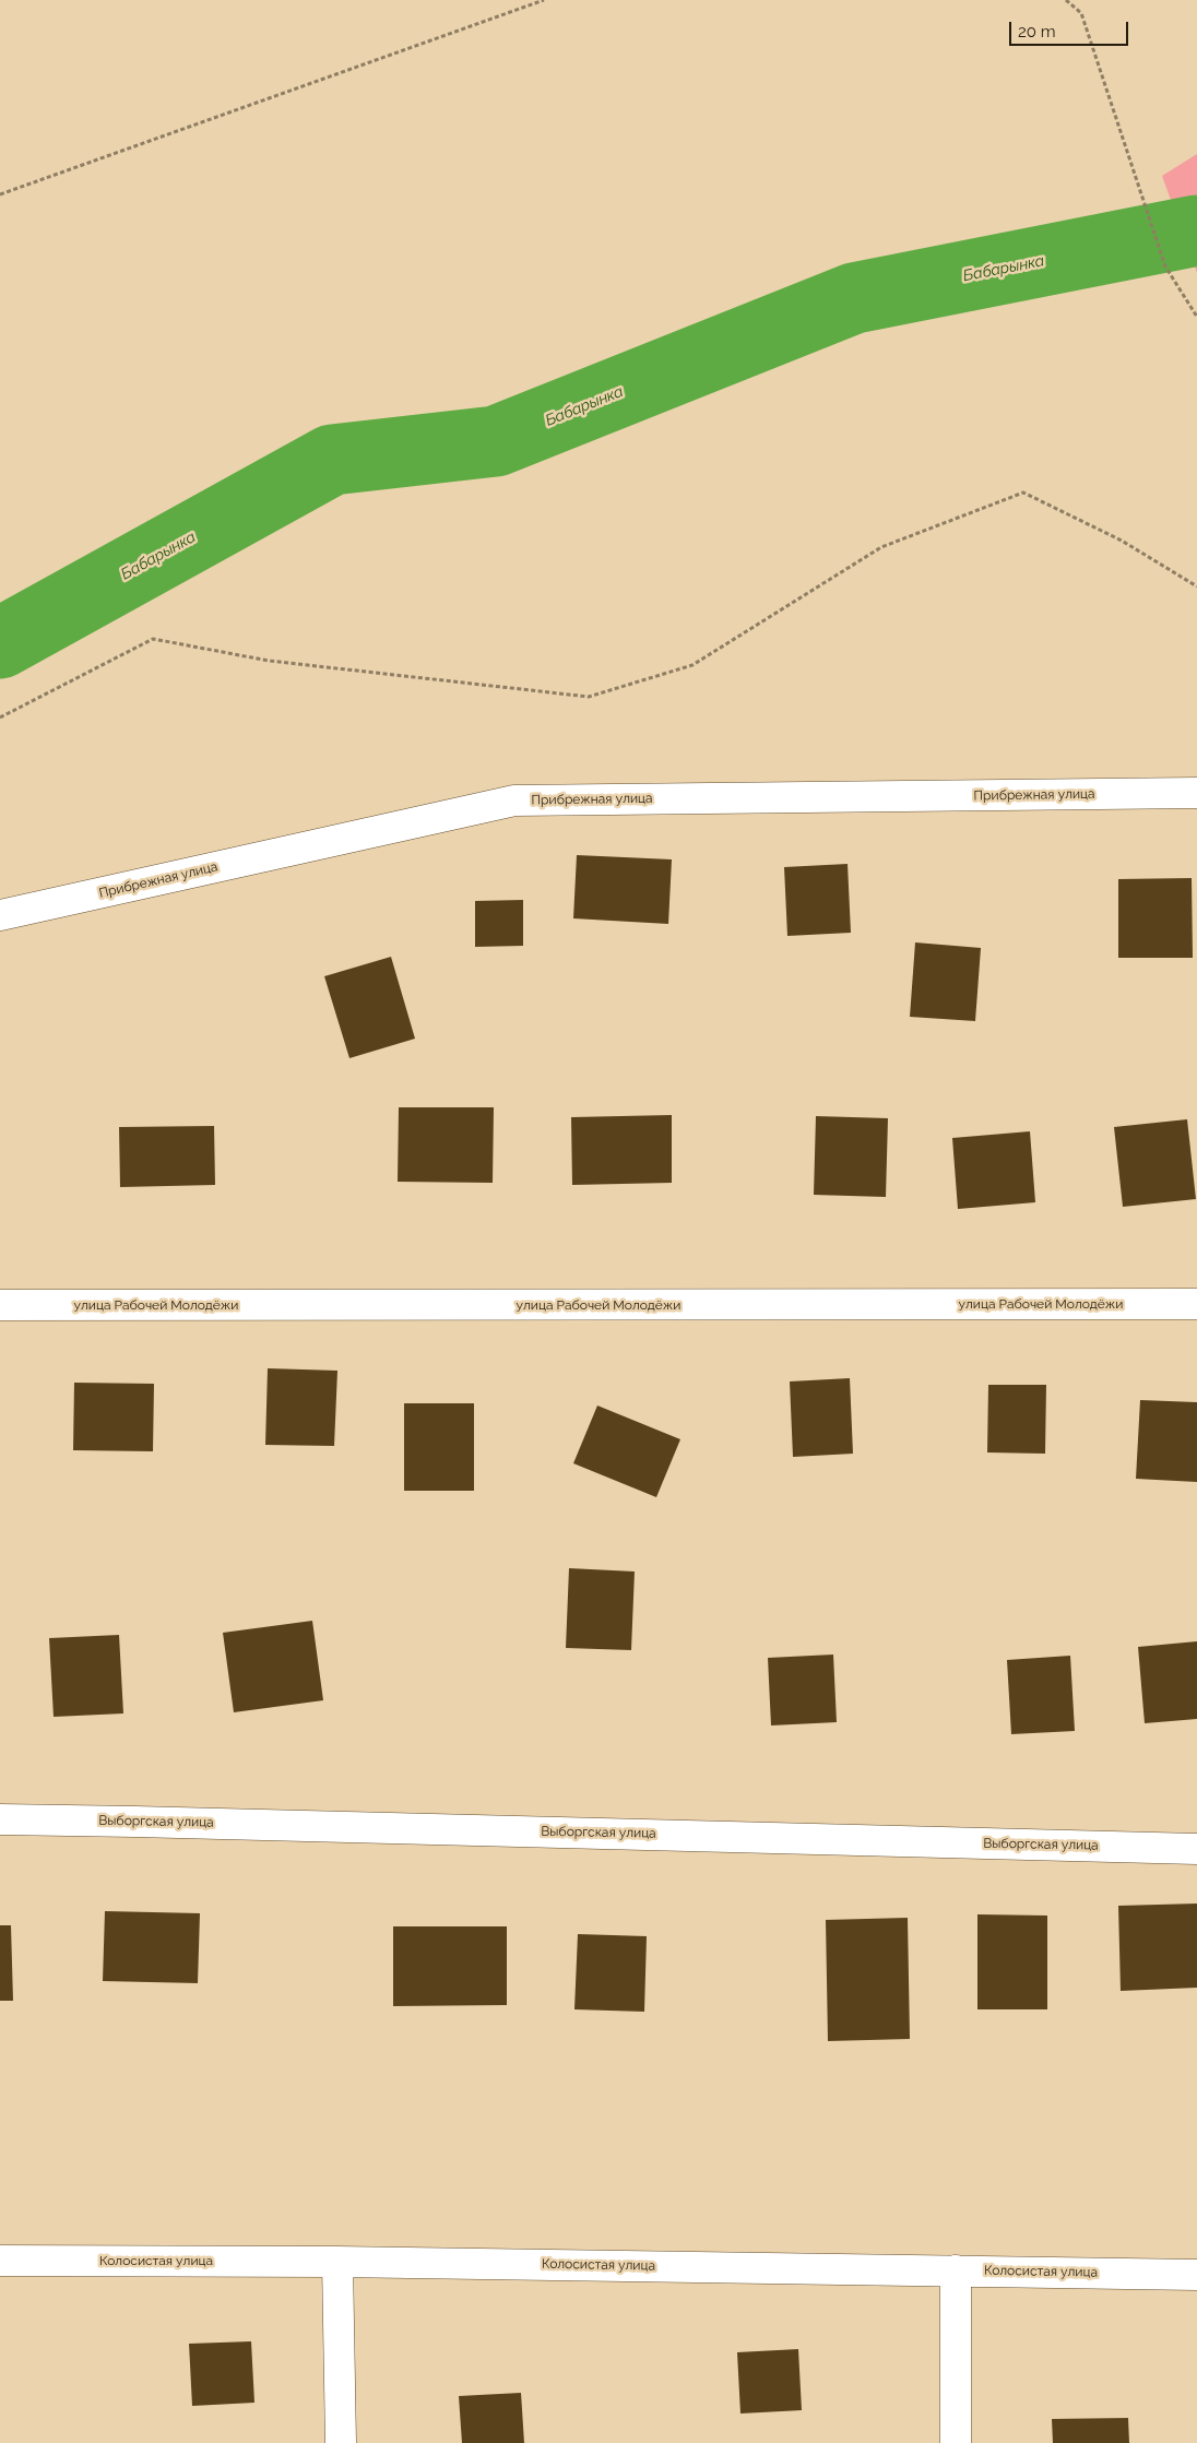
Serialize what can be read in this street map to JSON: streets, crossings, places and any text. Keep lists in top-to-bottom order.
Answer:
{
  "streets": {
    "street": [
      "Прибрежная улица",
      "улица Рабочей Молодёжи",
      "Выборгская улица",
      "Колосистая улица"
    ]
  },
  "water": ["Бабарынка"],
  "scale_bar": "20 m"
}
